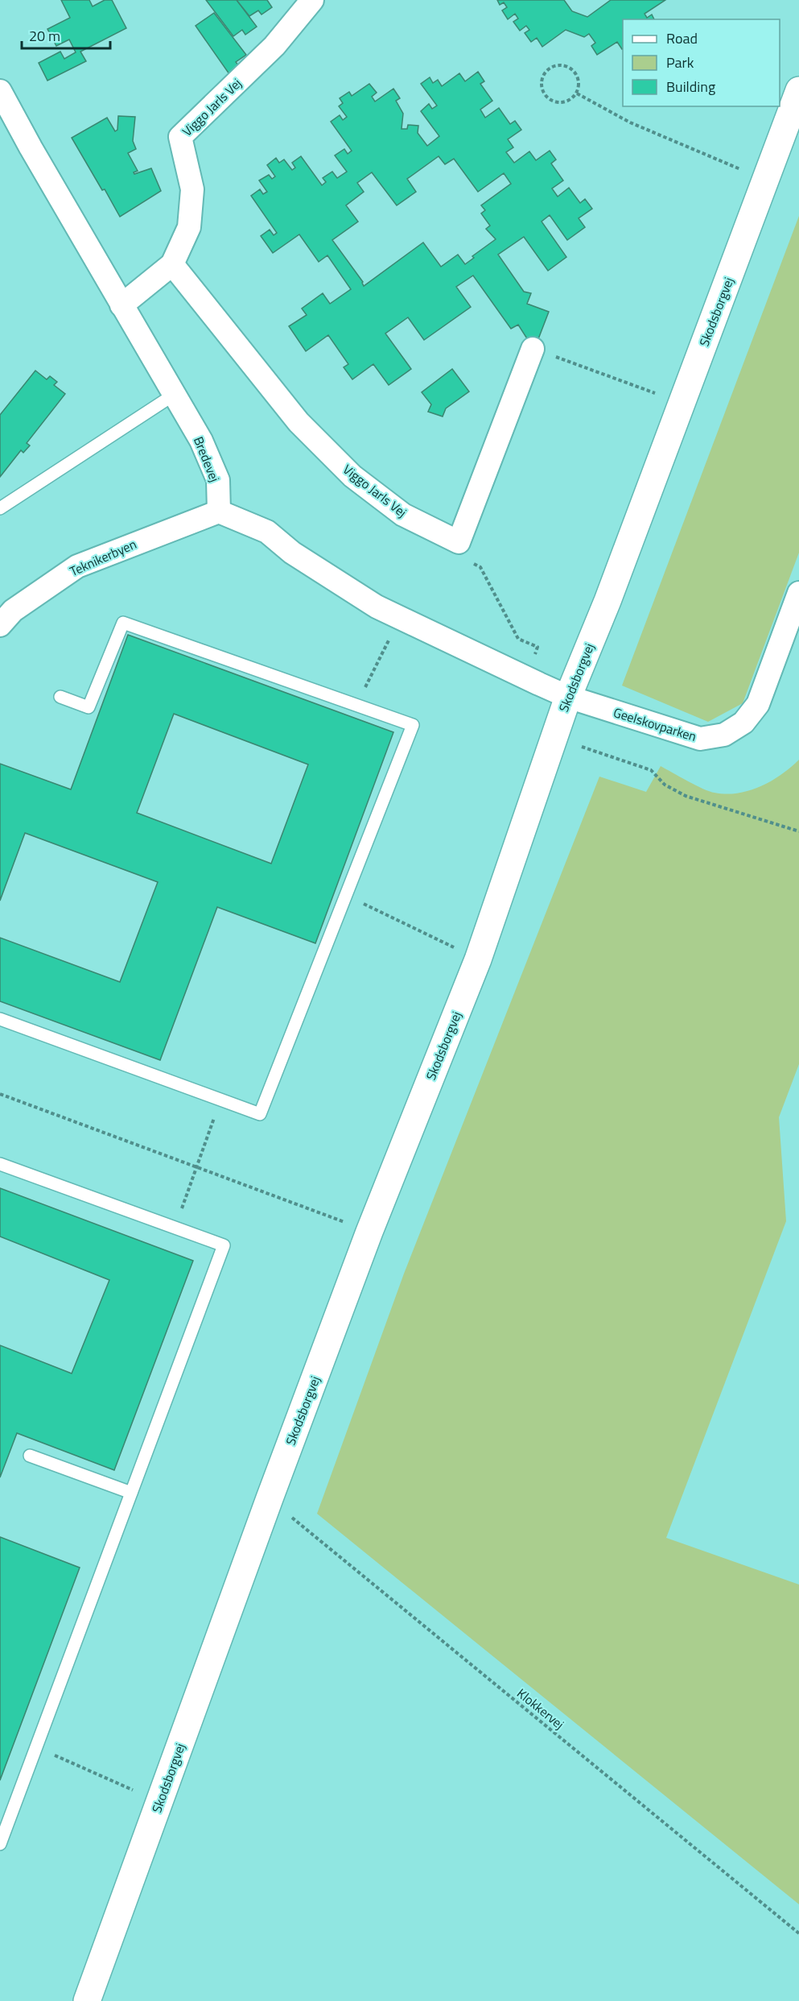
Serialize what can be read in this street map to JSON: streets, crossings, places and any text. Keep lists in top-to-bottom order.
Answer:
{
  "streets": {
    "street": [
      "Viggo Jarls Vej",
      "Skodsborgvej",
      "Bredevej",
      "Teknikerbyen",
      "Geelskovparken"
    ],
    "path": ["Klokkervej"]
  },
  "crossings": [
    ["Viggo Jarls Vej", "Bredevej"],
    ["Skodsborgvej", "Geelskovparken"],
    ["Skodsborgvej", "Klokkervej"],
    ["Bredevej", "Teknikerbyen"]
  ],
  "legend": ["Road", "Park", "Building"],
  "scale_bar": "20 m"
}
